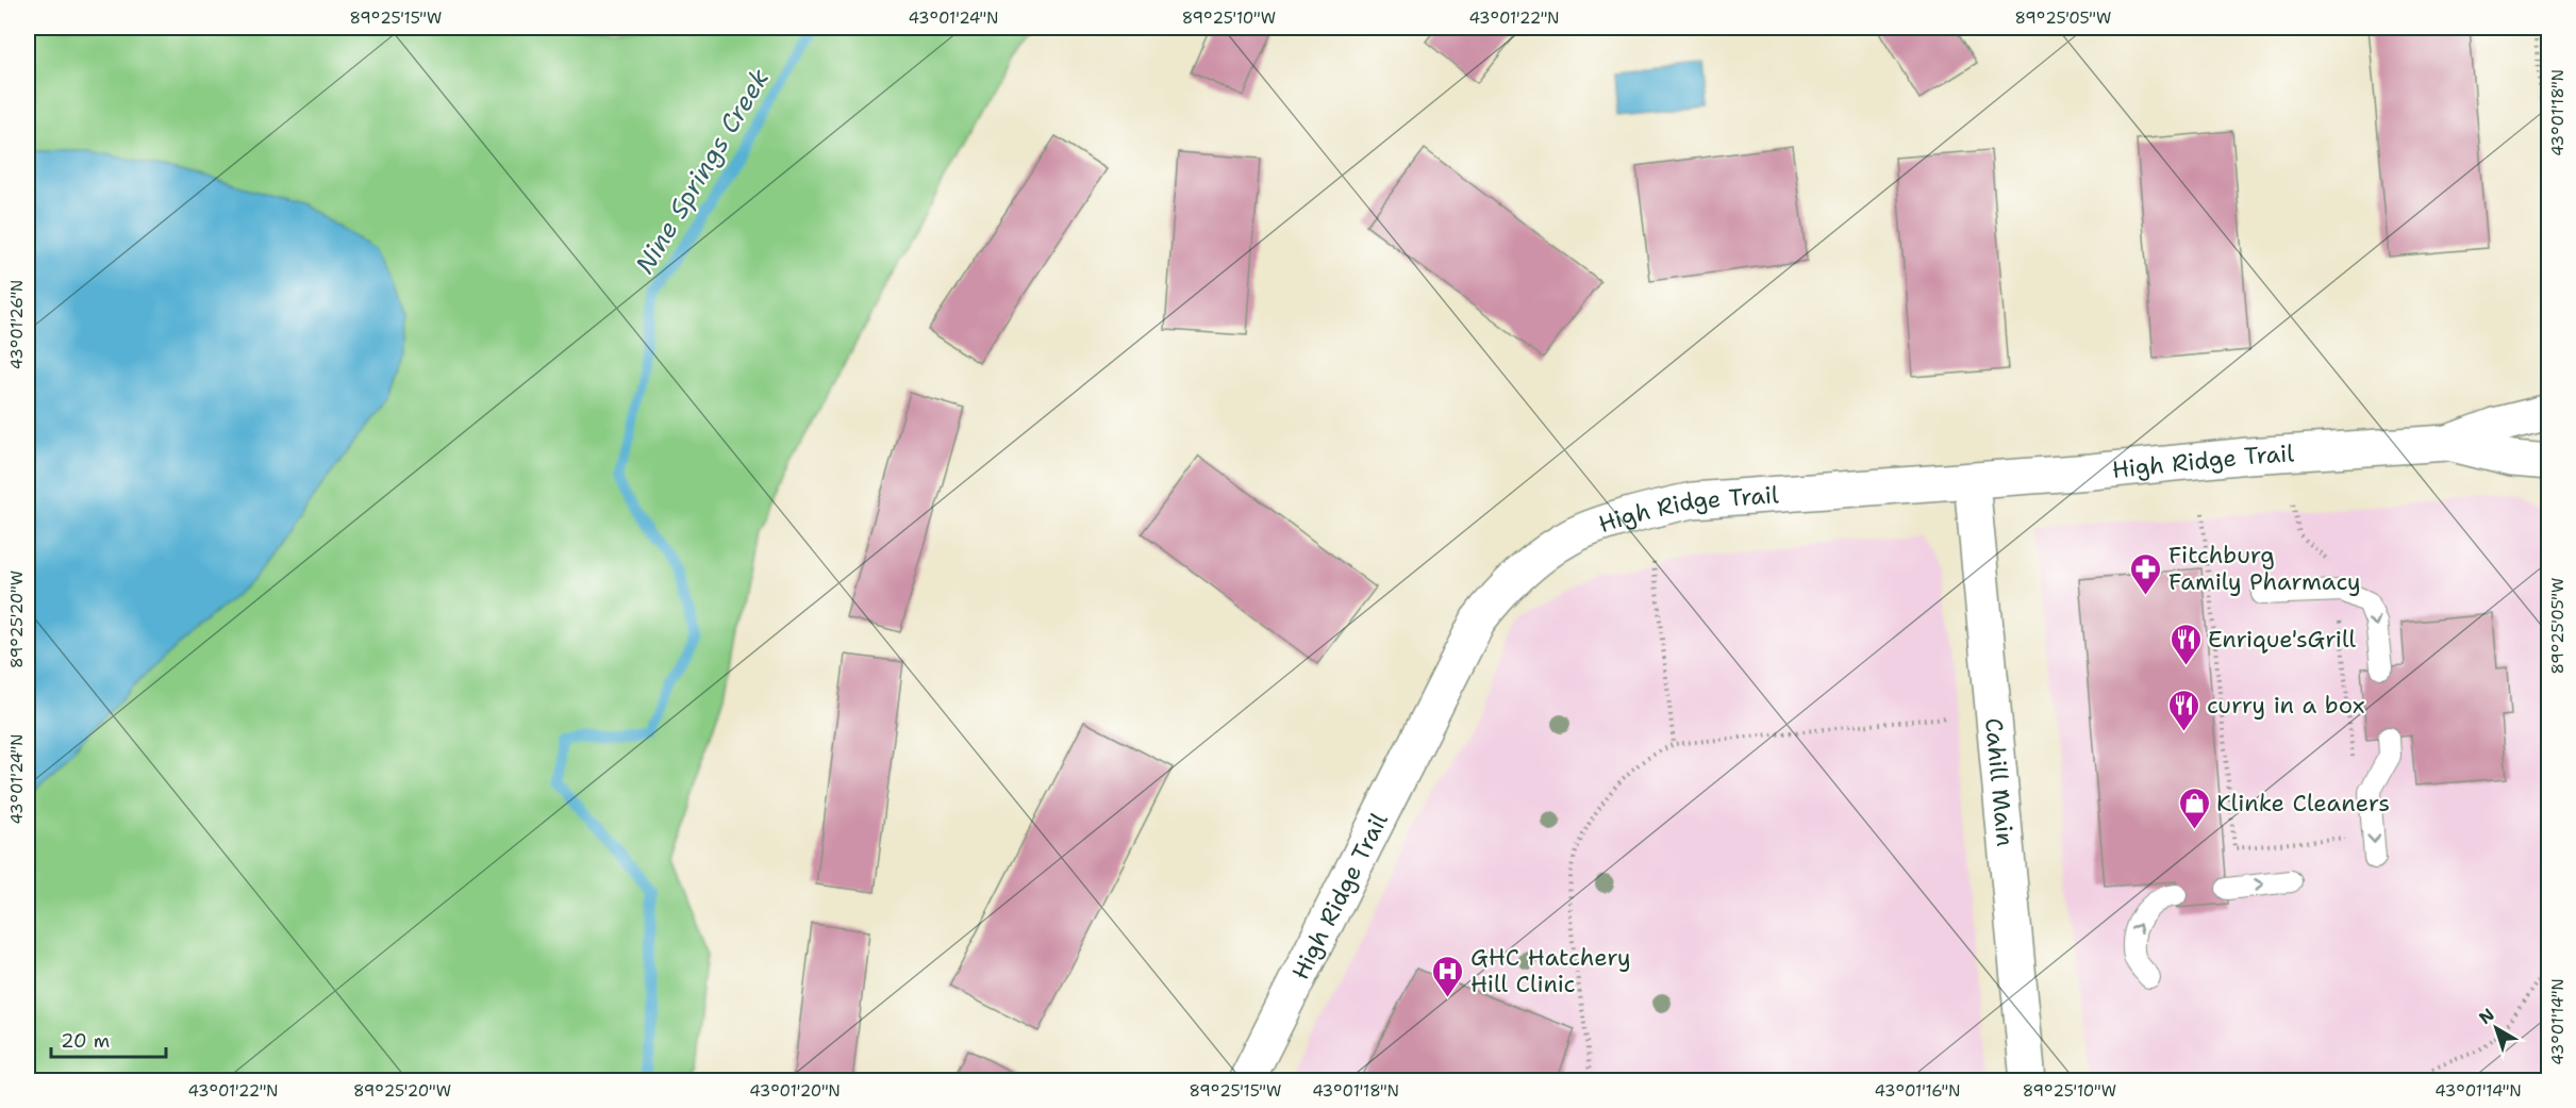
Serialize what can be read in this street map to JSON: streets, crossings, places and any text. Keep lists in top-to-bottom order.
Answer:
{
  "streets": {
    "street": ["High Ridge Trail", "Cahill Main"]
  },
  "crossings": [
    ["High Ridge Trail", "Cahill Main"]
  ],
  "water": ["Nine Springs Creek"],
  "places": {
    "pharmacy": ["Fitchburg Family Pharmacy"],
    "restaurant": ["Enrique'sGrill", "curry in a box"],
    "shop": ["Klinke Cleaners"],
    "hospital": ["GHC Hatchery Hill Clinic"]
  },
  "scale_bar": "20 m",
  "north": "top left",
  "coordinates": [
    "89°25'15\"W",
    "43°01'24\"N",
    "89°25'10\"W",
    "43°01'22\"N",
    "89°25'05\"W",
    "43°01'18\"N",
    "43°01'26\"N",
    "89°25'20\"W",
    "43°01'14\"N",
    "43°01'20\"N",
    "43°01'16\"N"
  ]
}
